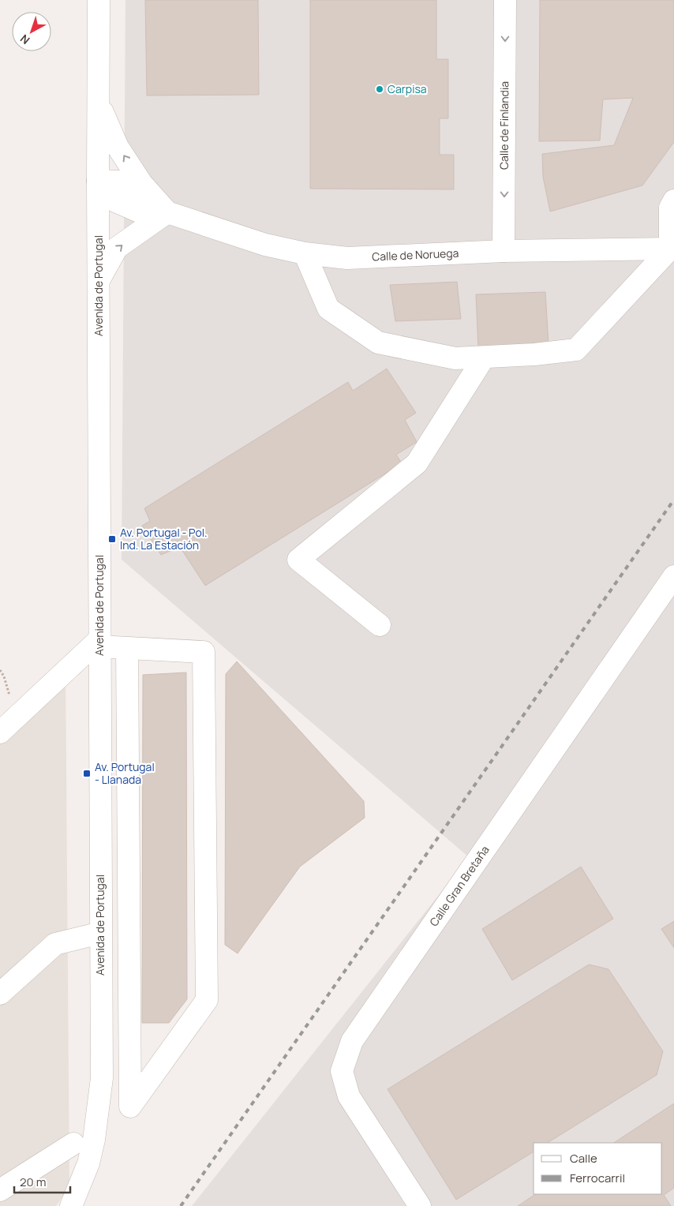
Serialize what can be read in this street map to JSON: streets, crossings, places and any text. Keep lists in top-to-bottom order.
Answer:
{
  "streets": {
    "street": [
      "Calle de Finlandia",
      "Calle de Noruega",
      "Avenida de Portugal",
      "Calle Gran Bretaña"
    ]
  },
  "crossings": [
    ["Calle de Finlandia", "Calle de Noruega"],
    ["Calle de Noruega", "Avenida de Portugal"]
  ],
  "one_way": ["Calle de Finlandia"],
  "places": {
    "other": ["Carpisa"],
    "transit": ["Av. Portugal - Pol. Ind. La Estación", "Av. Portugal - Llanada"]
  },
  "legend": ["Calle", "Ferrocarril"],
  "scale_bar": "20 m",
  "north": "bottom left"
}
